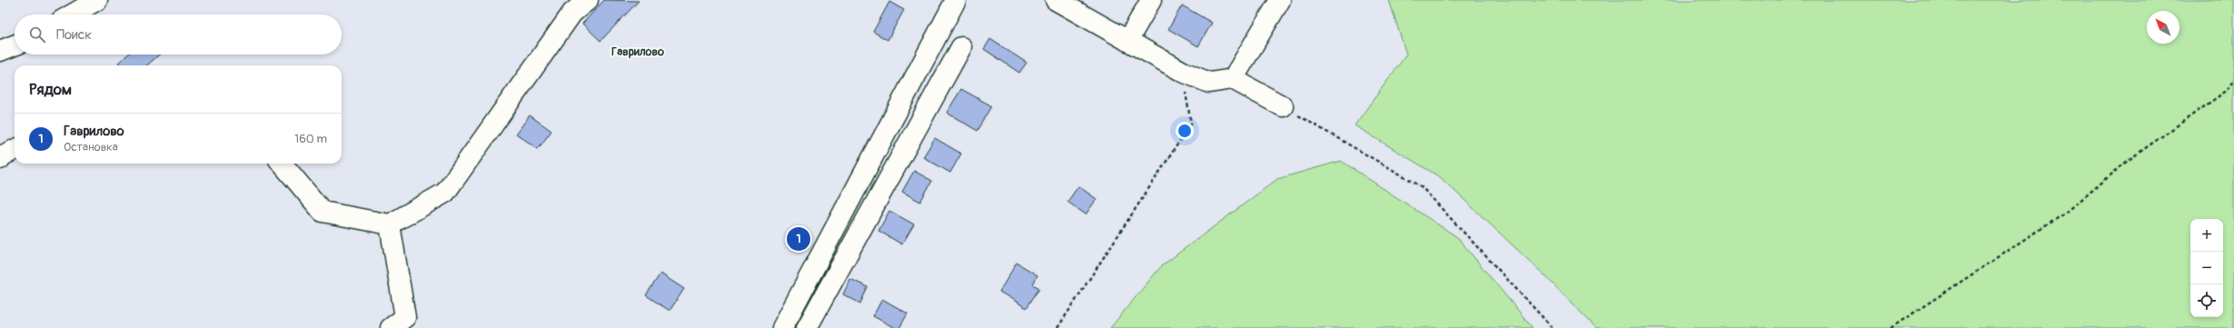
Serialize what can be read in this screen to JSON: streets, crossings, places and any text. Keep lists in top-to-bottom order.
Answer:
{
  "districts": ["Гаврилово"],
  "north": "top left",
  "page": {
    "search": "Поиск",
    "heading": "Рядом",
    "list": [
      {
        "mark": "1",
        "name": "Гаврилово",
        "note": "Остановка",
        "value": "160 m"
      }
    ],
    "map_buttons": ["+", "−"],
    "pins": "1"
  }
}
